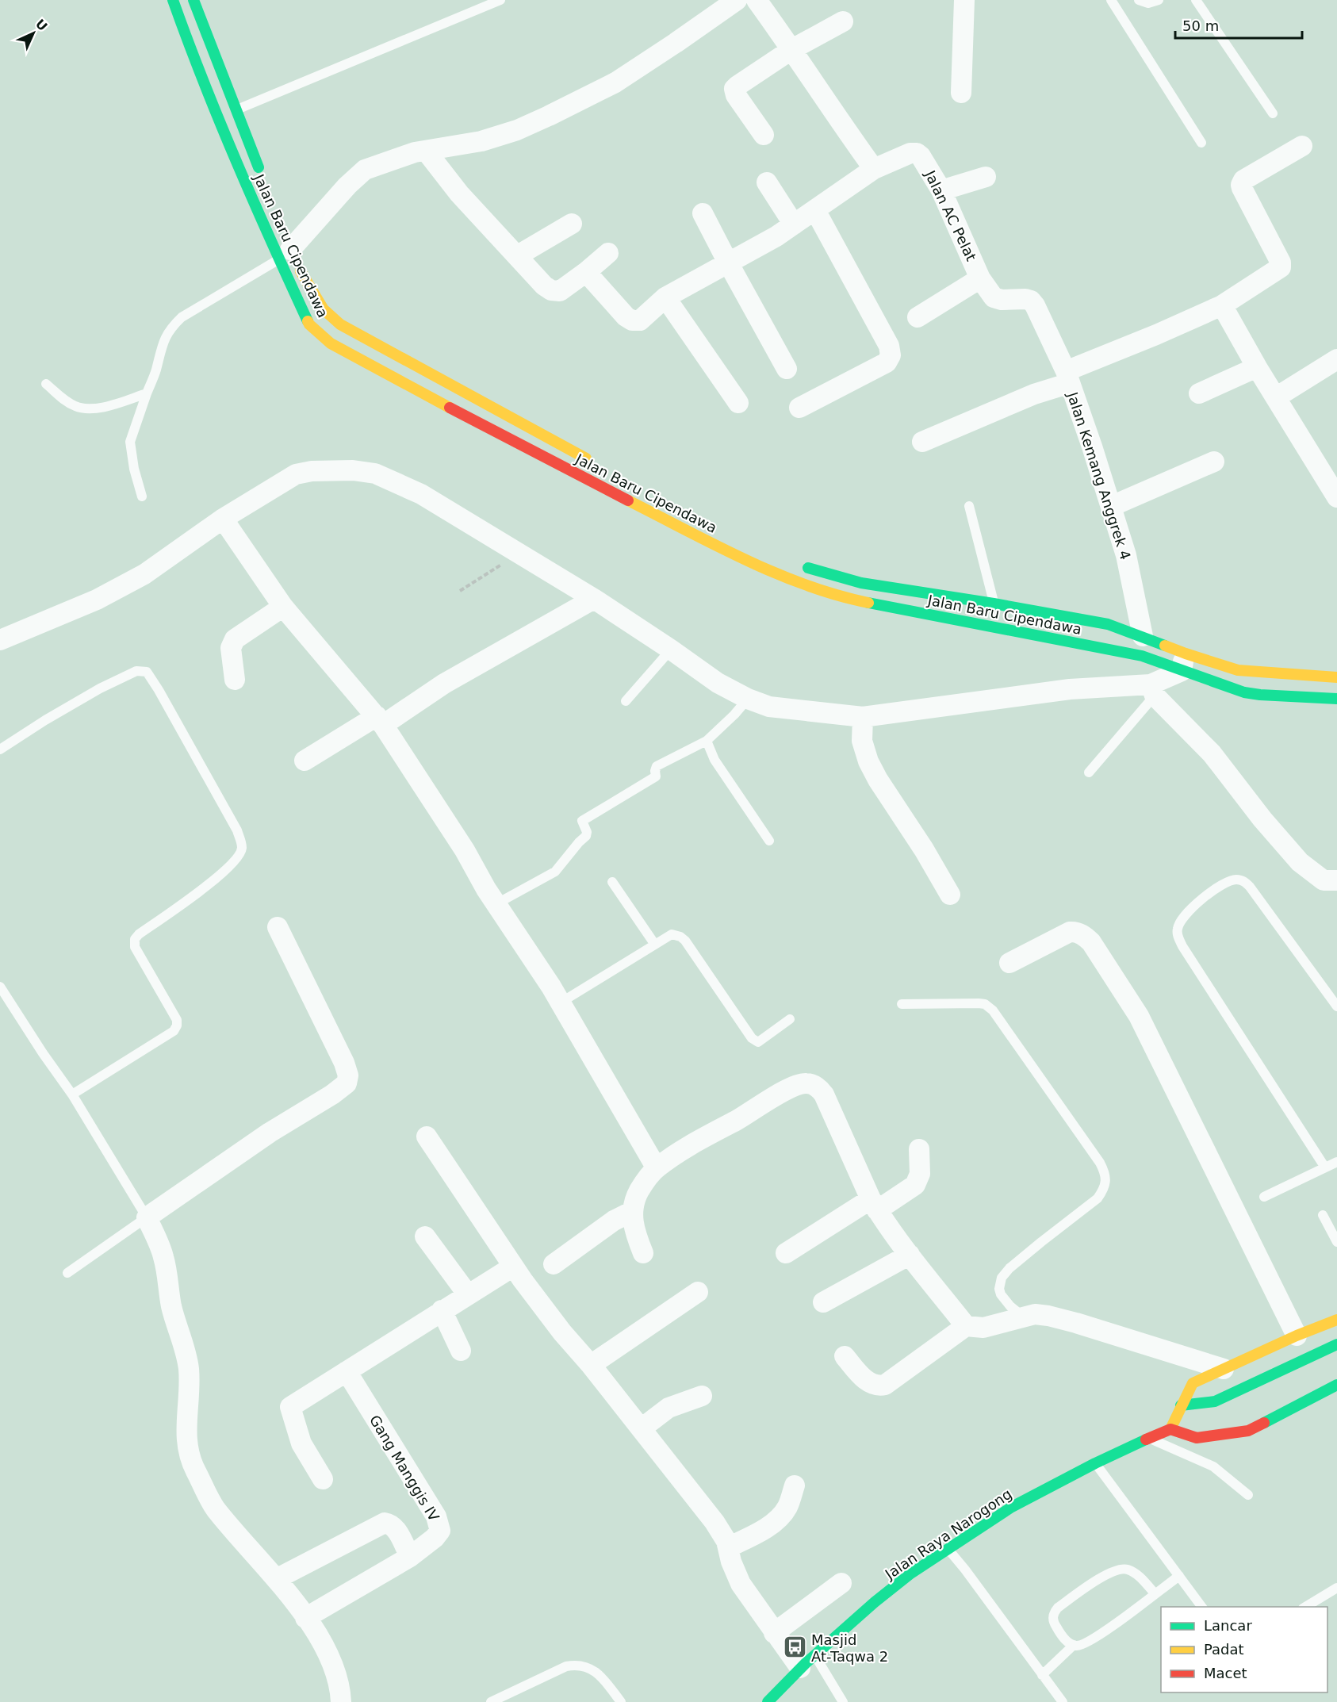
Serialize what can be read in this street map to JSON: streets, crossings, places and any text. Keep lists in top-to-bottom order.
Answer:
{
  "streets": {
    "main road": ["Jalan Baru Cipendawa", "Jalan Raya Narogong"],
    "street": ["Jalan AC Pelat", "Jalan Kemang Anggrek 4", "Gang Manggis IV"]
  },
  "crossings": [
    ["Jalan AC Pelat", "Jalan Kemang Anggrek 4"],
    ["Jalan Baru Cipendawa", "Jalan Kemang Anggrek 4"]
  ],
  "places": {
    "bus stop": ["Masjid At-Taqwa 2"]
  },
  "legend": ["Lancar", "Padat", "Macet"],
  "scale_bar": "50 m",
  "north": "top right"
}
